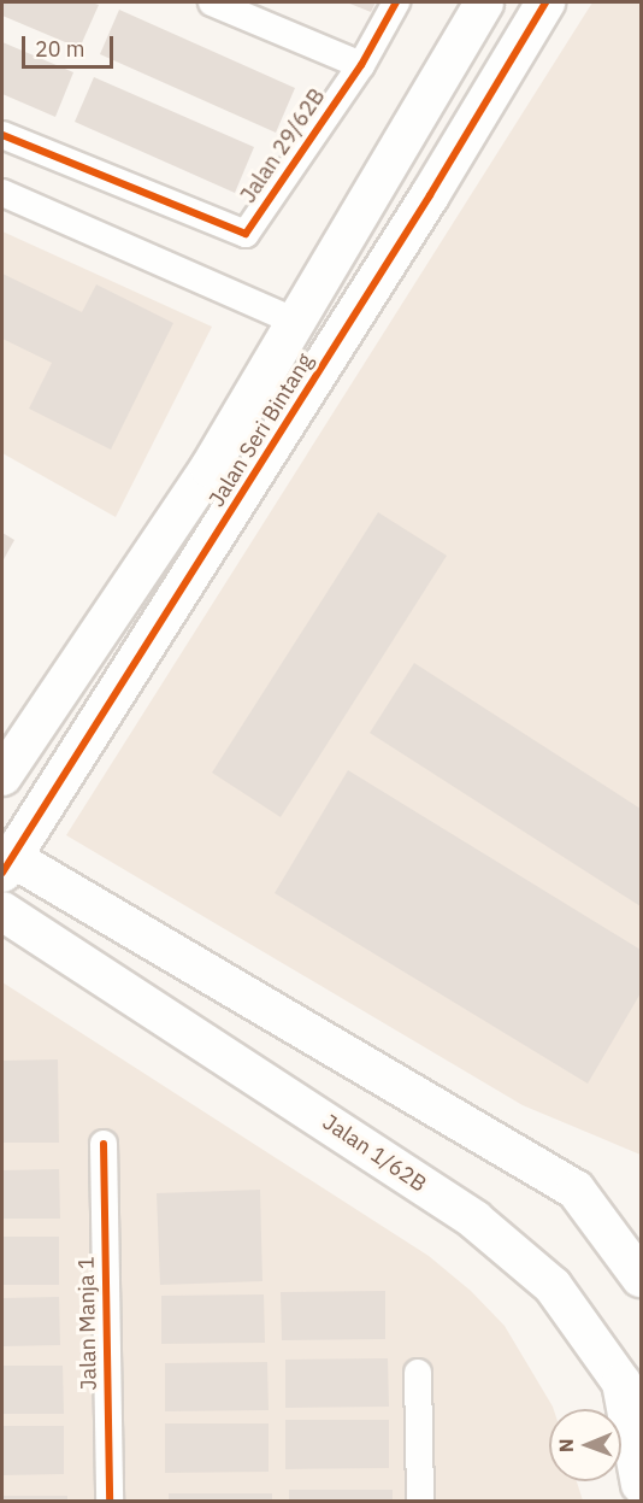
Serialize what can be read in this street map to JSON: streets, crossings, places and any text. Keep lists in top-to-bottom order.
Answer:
{
  "streets": {
    "street": [
      "Jalan 29/62B",
      "Jalan Seri Bintang",
      "Jalan 1/62B",
      "Jalan Manja 1"
    ]
  },
  "scale_bar": "20 m",
  "north": "left"
}
